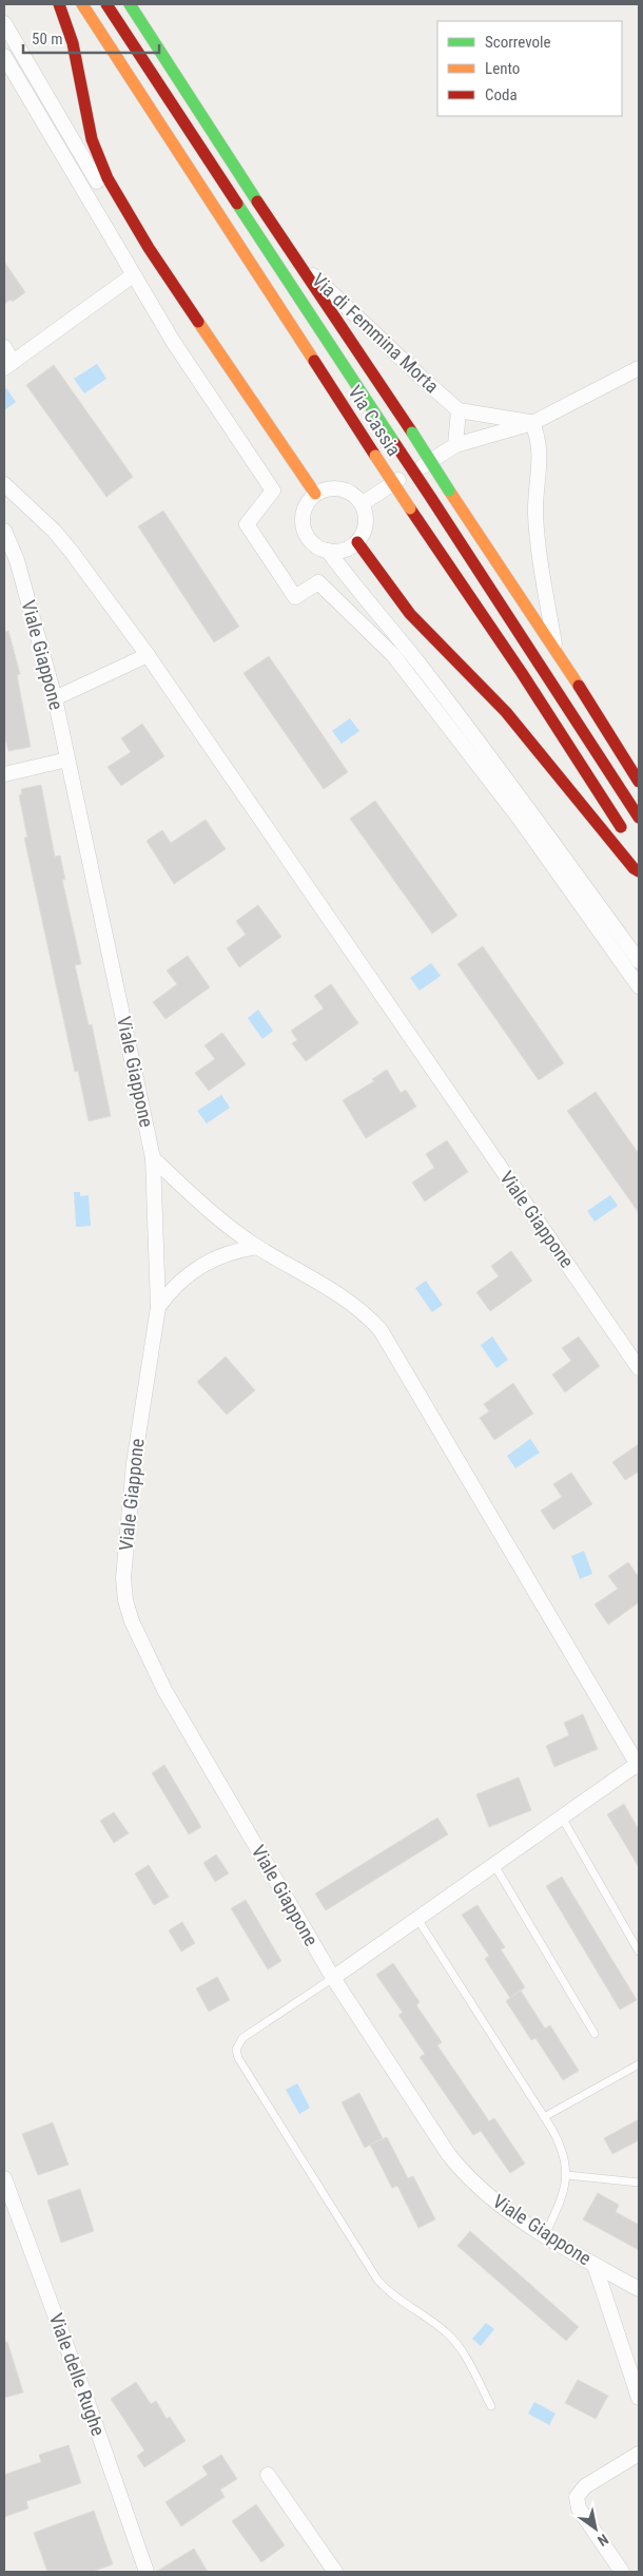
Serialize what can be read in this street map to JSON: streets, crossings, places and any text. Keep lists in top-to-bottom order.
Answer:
{
  "streets": {
    "main road": ["Via Cassia"],
    "street": ["Via di Femmina Morta", "Viale Giappone", "Viale delle Rughe"]
  },
  "legend": ["Scorrevole", "Lento", "Coda"],
  "scale_bar": "50 m",
  "north": "bottom right"
}
